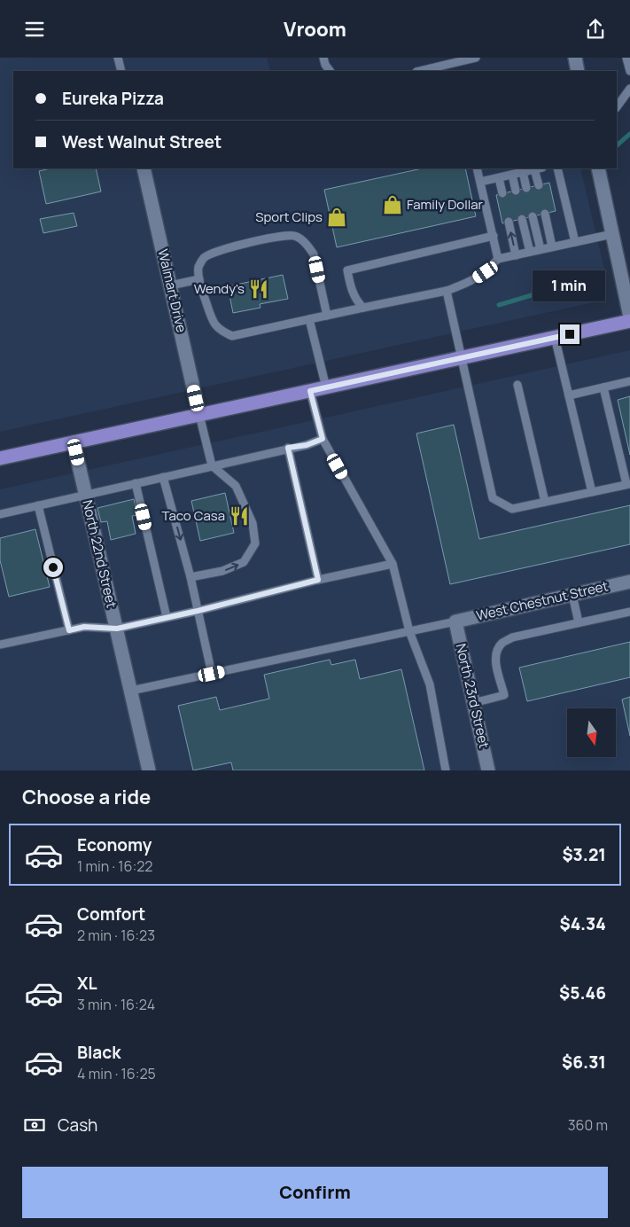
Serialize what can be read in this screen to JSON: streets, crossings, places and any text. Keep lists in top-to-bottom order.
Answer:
{
  "streets": {
    "street": [
      "Walmart Drive",
      "North 22nd Street",
      "West Chestnut Street",
      "North 23rd Street"
    ]
  },
  "crossings": [
    ["West Chestnut Street", "North 23rd Street"]
  ],
  "places": {
    "shop": ["Family Dollar", "Sport Clips"],
    "restaurant": ["Wendy's", "Taco Casa"]
  },
  "north": "bottom",
  "page": {
    "header": "Vroom",
    "banner": ["Eureka Pizza", "West Walnut Street"],
    "bubble": "1 min",
    "heading": "Choose a ride",
    "list": [
      {
        "name": "Economy",
        "note": "1 min · 16:22",
        "value": "$3.21"
      },
      {
        "name": "Comfort",
        "note": "2 min · 16:23",
        "value": "$4.34"
      },
      {
        "name": "XL",
        "note": "3 min · 16:24",
        "value": "$5.46"
      },
      {
        "name": "Black",
        "note": "4 min · 16:25",
        "value": "$6.31"
      }
    ],
    "pay": ["Cash", "360 m"],
    "buttons": "Confirm"
  }
}
